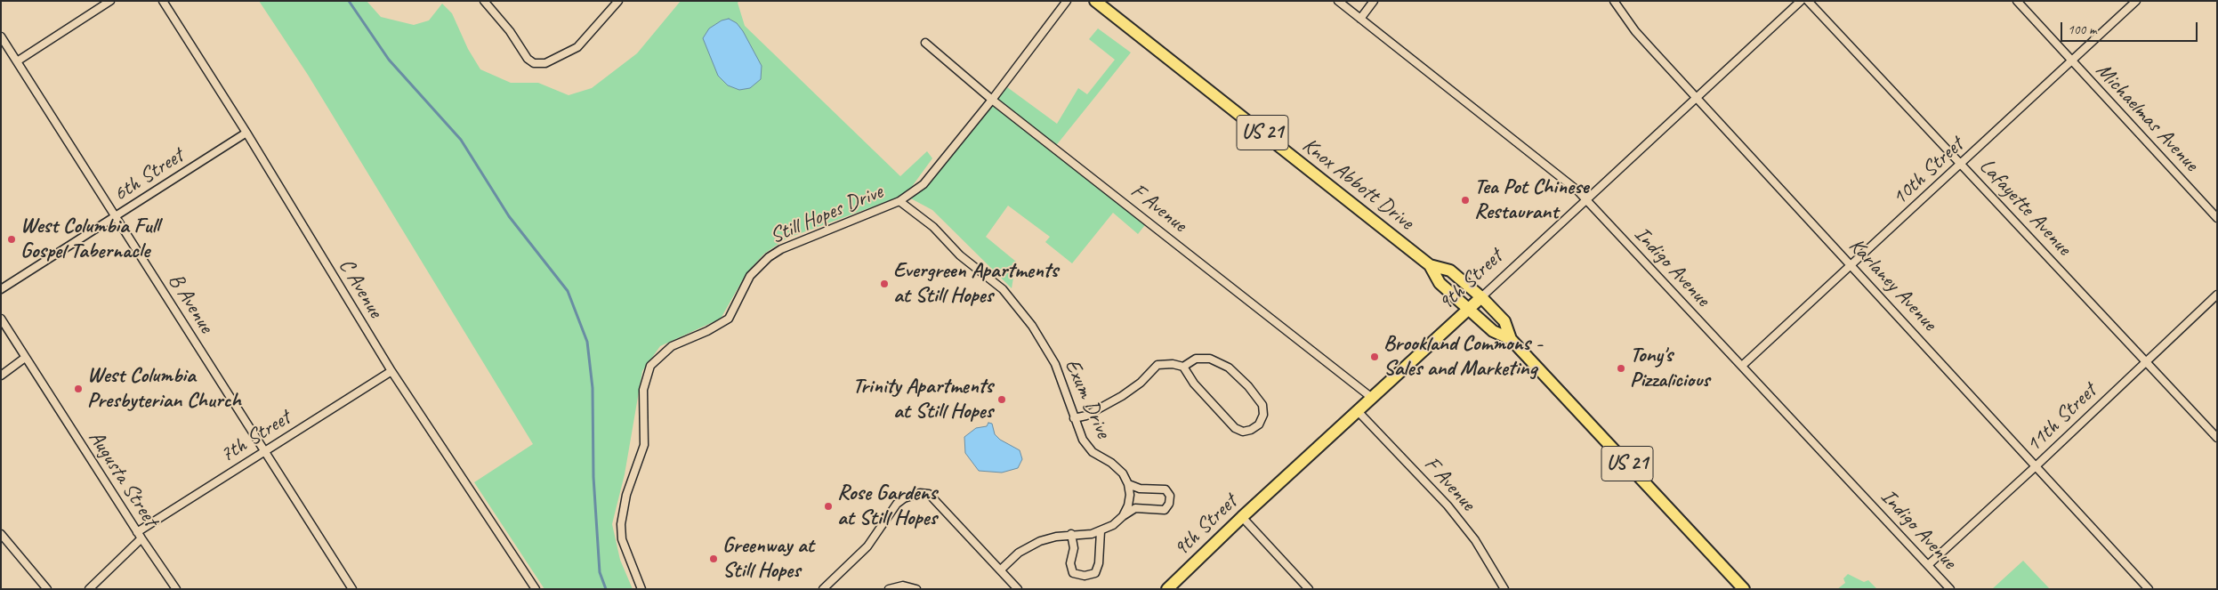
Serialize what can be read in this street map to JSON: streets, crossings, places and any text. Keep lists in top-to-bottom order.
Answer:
{
  "streets": {
    "main road": ["US 21", "Knox Abbott Drive", "9th Street"],
    "street": [
      "Michaelmas Avenue",
      "10th Street",
      "6th Street",
      "Lafayette Avenue",
      "F Avenue",
      "Still Hopes Drive",
      "Indigo Avenue",
      "Karlaney Avenue",
      "C Avenue",
      "B Avenue",
      "Exum Drive",
      "11th Street",
      "7th Street",
      "Augusta Street"
    ]
  },
  "crossings": [
    ["Michaelmas Avenue", "10th Street"],
    ["10th Street", "Lafayette Avenue"],
    ["10th Street", "Indigo Avenue"],
    ["10th Street", "Karlaney Avenue"],
    ["6th Street", "C Avenue"],
    ["6th Street", "B Avenue"],
    ["Knox Abbott Drive", "9th Street"],
    ["Lafayette Avenue", "11th Street"],
    ["F Avenue", "Still Hopes Drive"],
    ["F Avenue", "9th Street"],
    ["Still Hopes Drive", "Exum Drive"],
    ["Indigo Avenue", "9th Street"],
    ["Indigo Avenue", "11th Street"],
    ["9th Street", "Karlaney Avenue"],
    ["Karlaney Avenue", "11th Street"],
    ["C Avenue", "7th Street"],
    ["B Avenue", "7th Street"],
    ["7th Street", "Augusta Street"]
  ],
  "places": [
    "Tea Pot Chinese Restaurant",
    "West Columbia Full Gospel Tabernacle",
    "Evergreen Apartments at Still Hopes",
    "Brookland Commons - Sales and Marketing",
    "Tony's Pizzalicious",
    "West Columbia Presbyterian Church",
    "Trinity Apartments at Still Hopes",
    "Rose Gardens at Still Hopes",
    "Greenway at Still Hopes"
  ],
  "scale_bar": "100 m"
}
